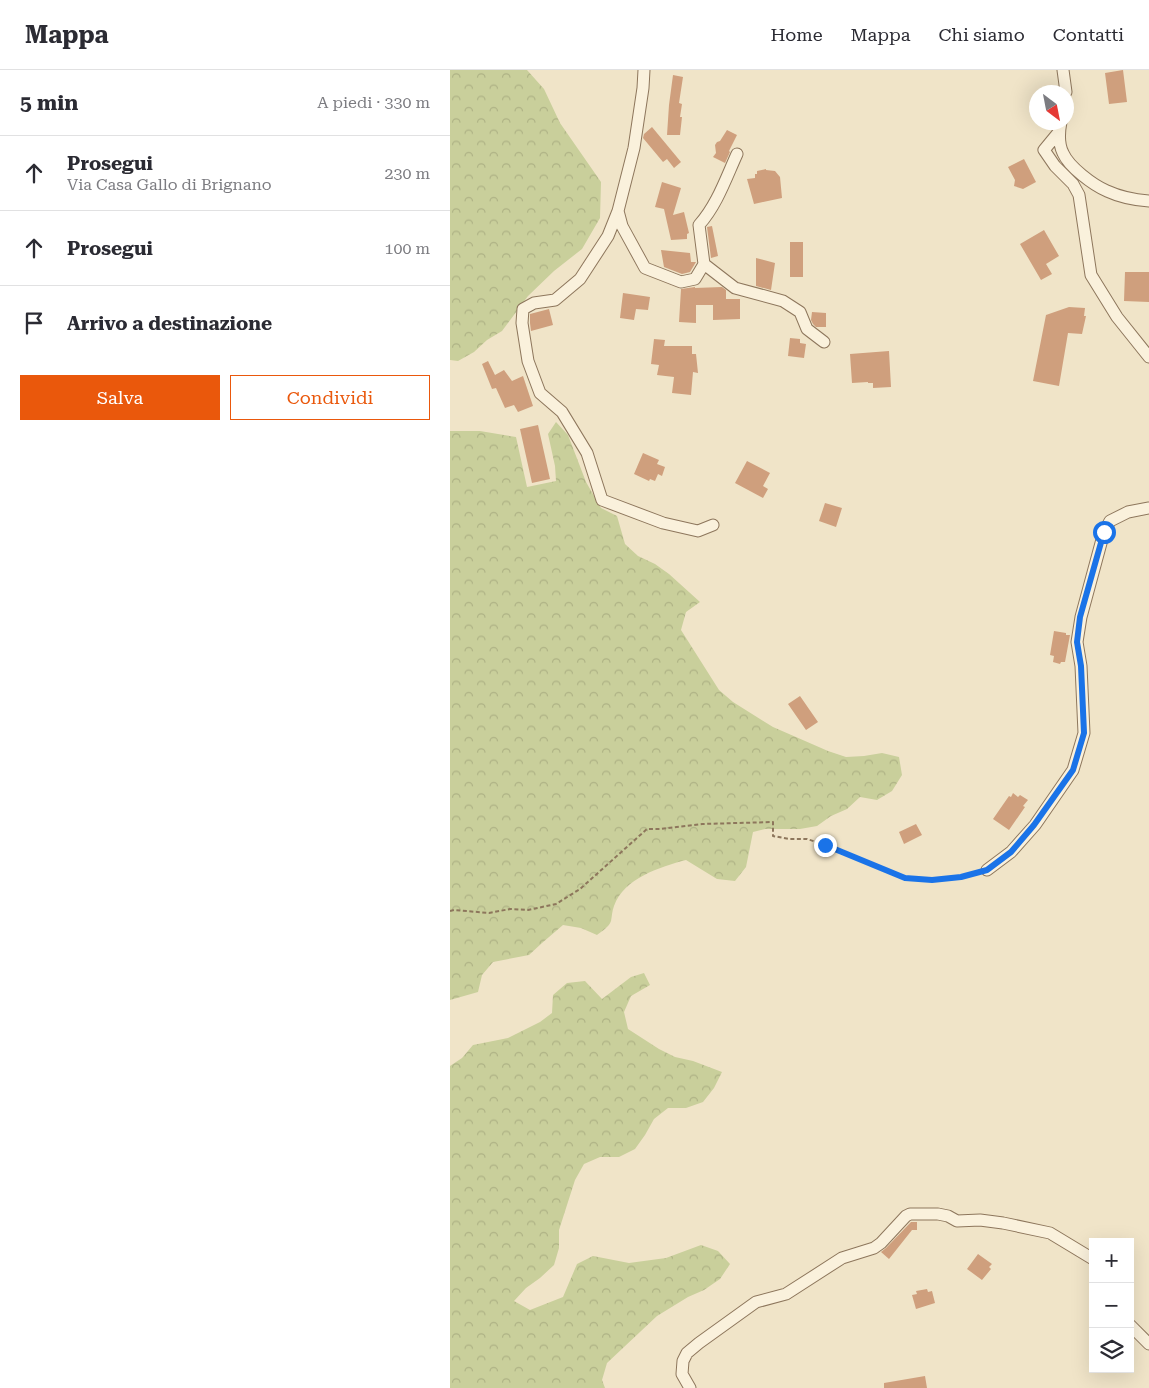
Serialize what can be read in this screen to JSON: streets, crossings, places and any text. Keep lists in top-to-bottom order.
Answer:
{
  "north": "bottom right",
  "page": {
    "header": "Mappa",
    "nav": [
      "Home",
      "Mappa",
      "Chi siamo",
      "Contatti"
    ],
    "heading": ["5 min", "A piedi · 330 m"],
    "list": [
      ["Prosegui", "Via Casa Gallo di Brignano", "230 m"],
      ["Prosegui", "100 m"],
      "Arrivo a destinazione"
    ],
    "buttons": ["Salva", "Condividi"],
    "map_buttons": ["+", "−"]
  }
}
